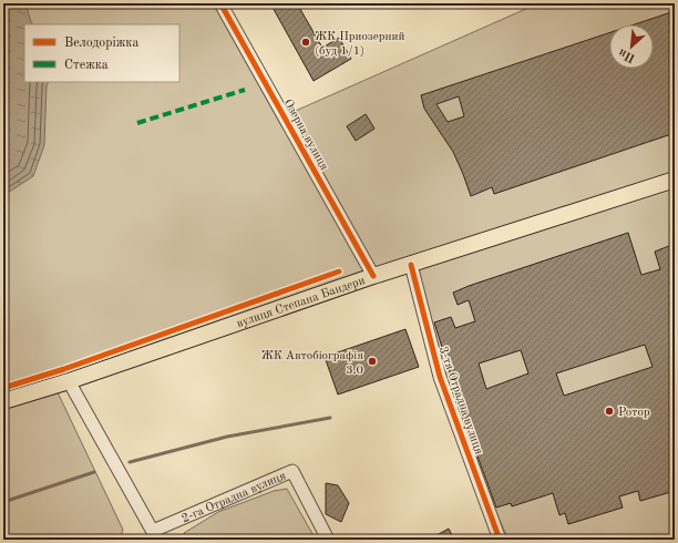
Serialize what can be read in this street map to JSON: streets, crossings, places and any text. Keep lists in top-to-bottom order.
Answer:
{
  "streets": {
    "main road": ["вулиця Степана Бандери"],
    "street": ["Озерна вулиця", "3-тя Отрадна вулиця", "2-га Отрадна вулиця"]
  },
  "crossings": [
    ["Озерна вулиця", "вулиця Степана Бандери"],
    ["вулиця Степана Бандери", "3-тя Отрадна вулиця"]
  ],
  "places": ["ЖК Приозерний (буд 1/1)", "ЖК Автобіографія 3.0", "Ротор"],
  "legend": ["Велодоріжка", "Стежка"],
  "north": "bottom left"
}
